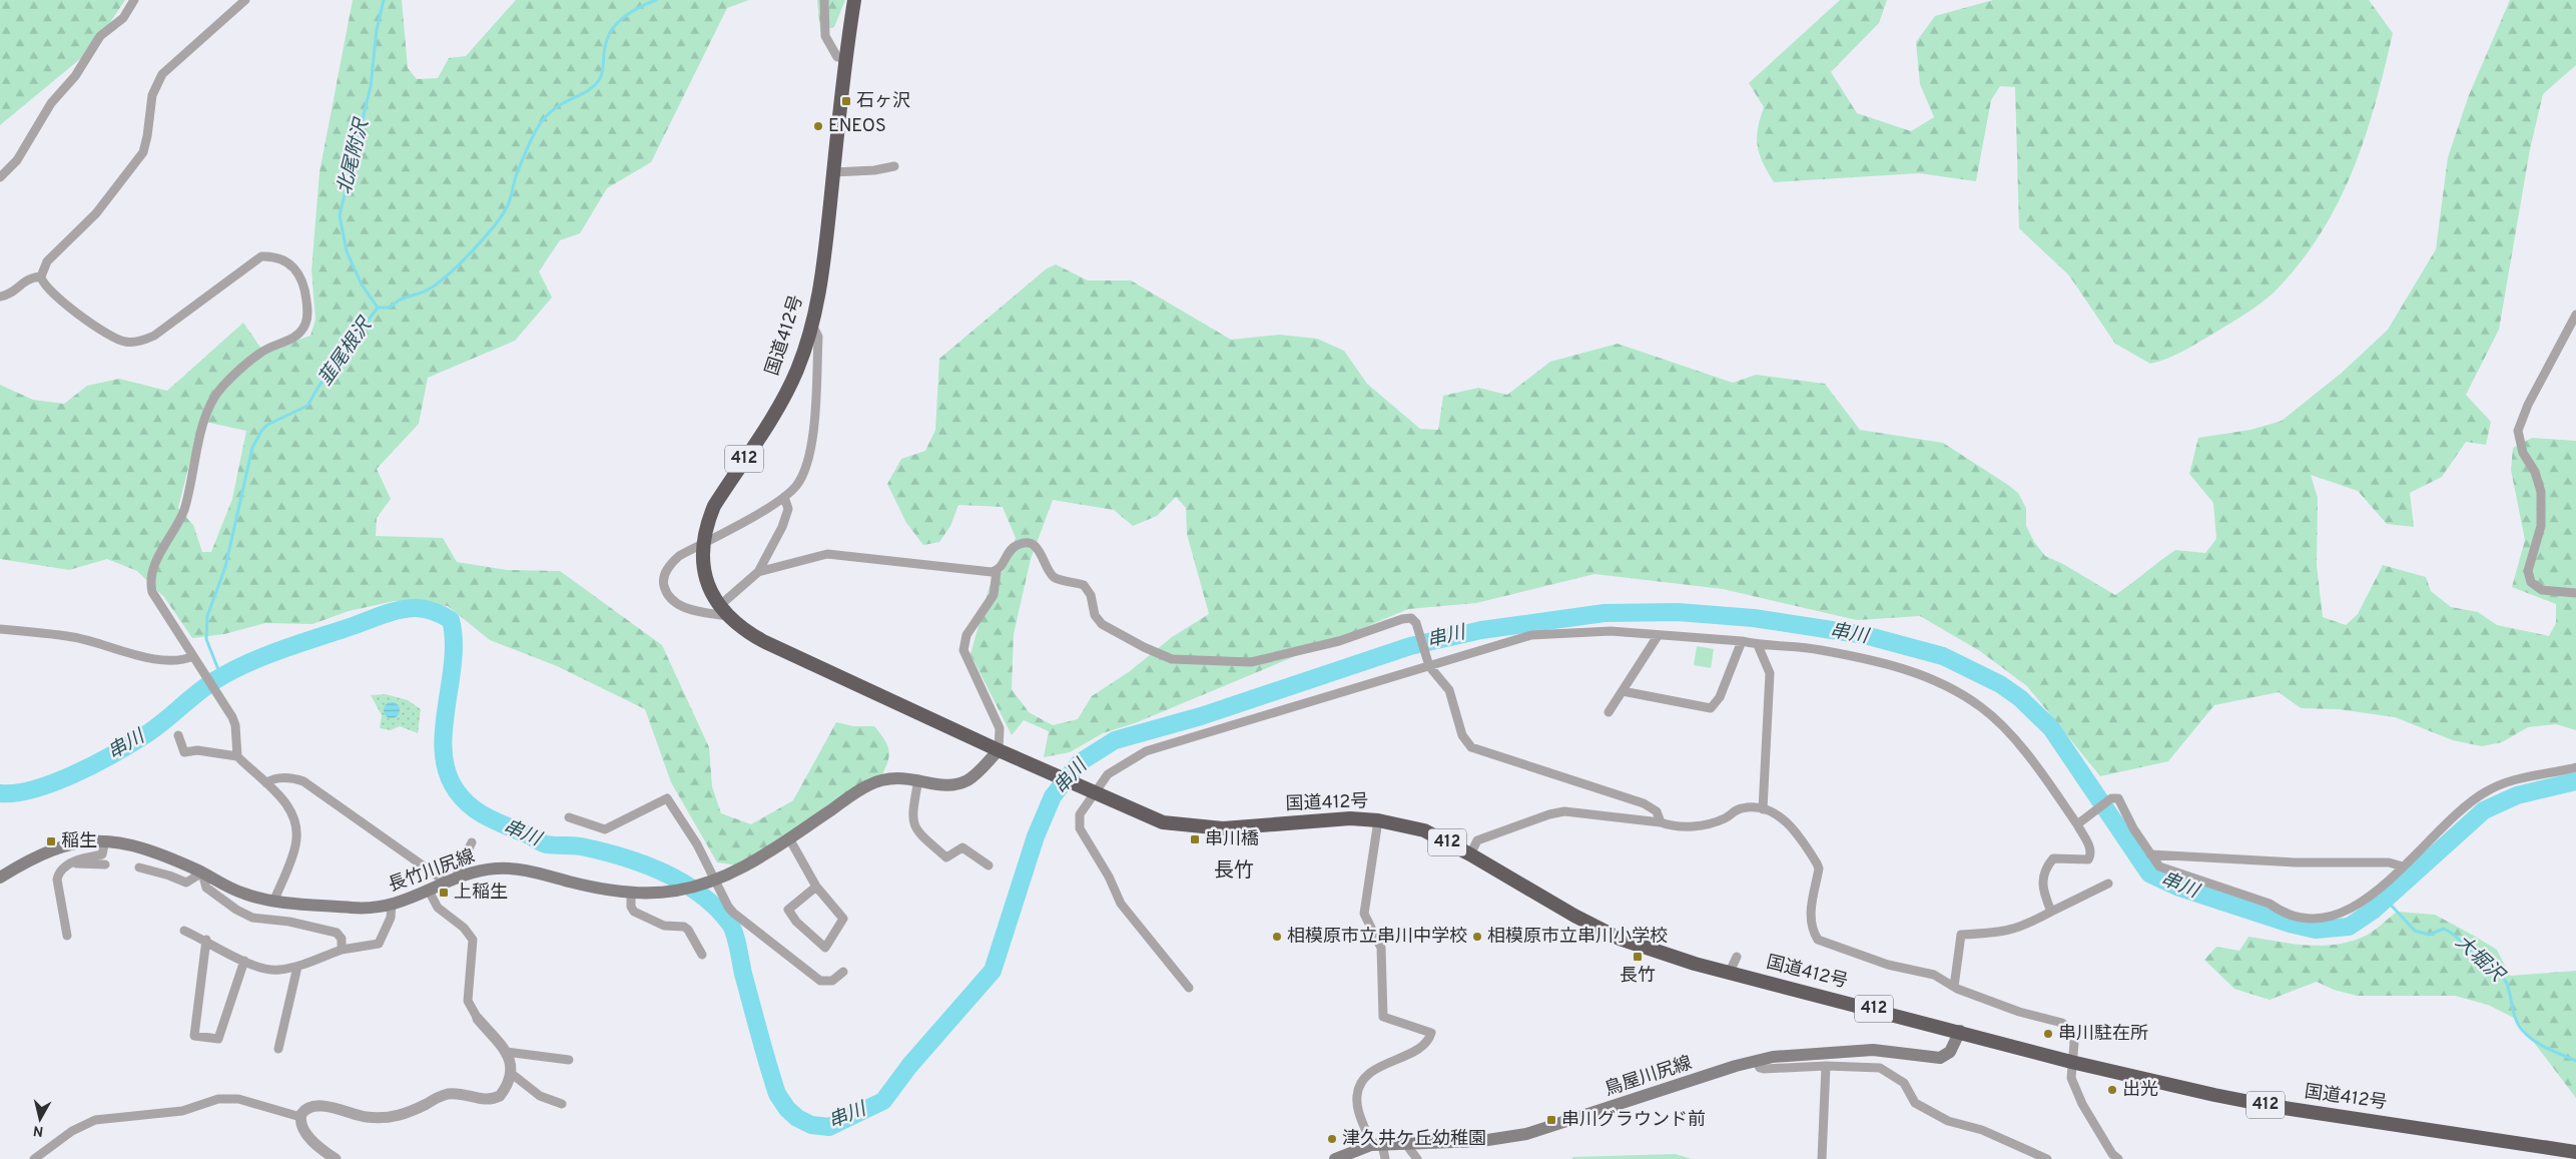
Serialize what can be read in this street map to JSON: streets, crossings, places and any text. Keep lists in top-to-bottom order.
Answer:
{
  "streets": {
    "highway": ["国道412号", "412"],
    "main road": ["長竹川尻線", "鳥屋川尻線"]
  },
  "crossings": [
    ["国道412号", "長竹川尻線"],
    ["国道412号", "鳥屋川尻線"]
  ],
  "districts": ["長竹"],
  "water": [
    "北尾附沢",
    "韮尾根沢",
    "串川",
    "大堀沢"
  ],
  "places": {
    "transit": [
      "石ヶ沢",
      "串川橋",
      "稲生",
      "上稲生",
      "長竹",
      "串川グラウンド前"
    ],
    "other": [
      "ENEOS",
      "相模原市立串川中学校",
      "相模原市立串川小学校",
      "串川駐在所",
      "出光",
      "津久井ケ丘幼稚園"
    ]
  },
  "north": "bottom"
}
